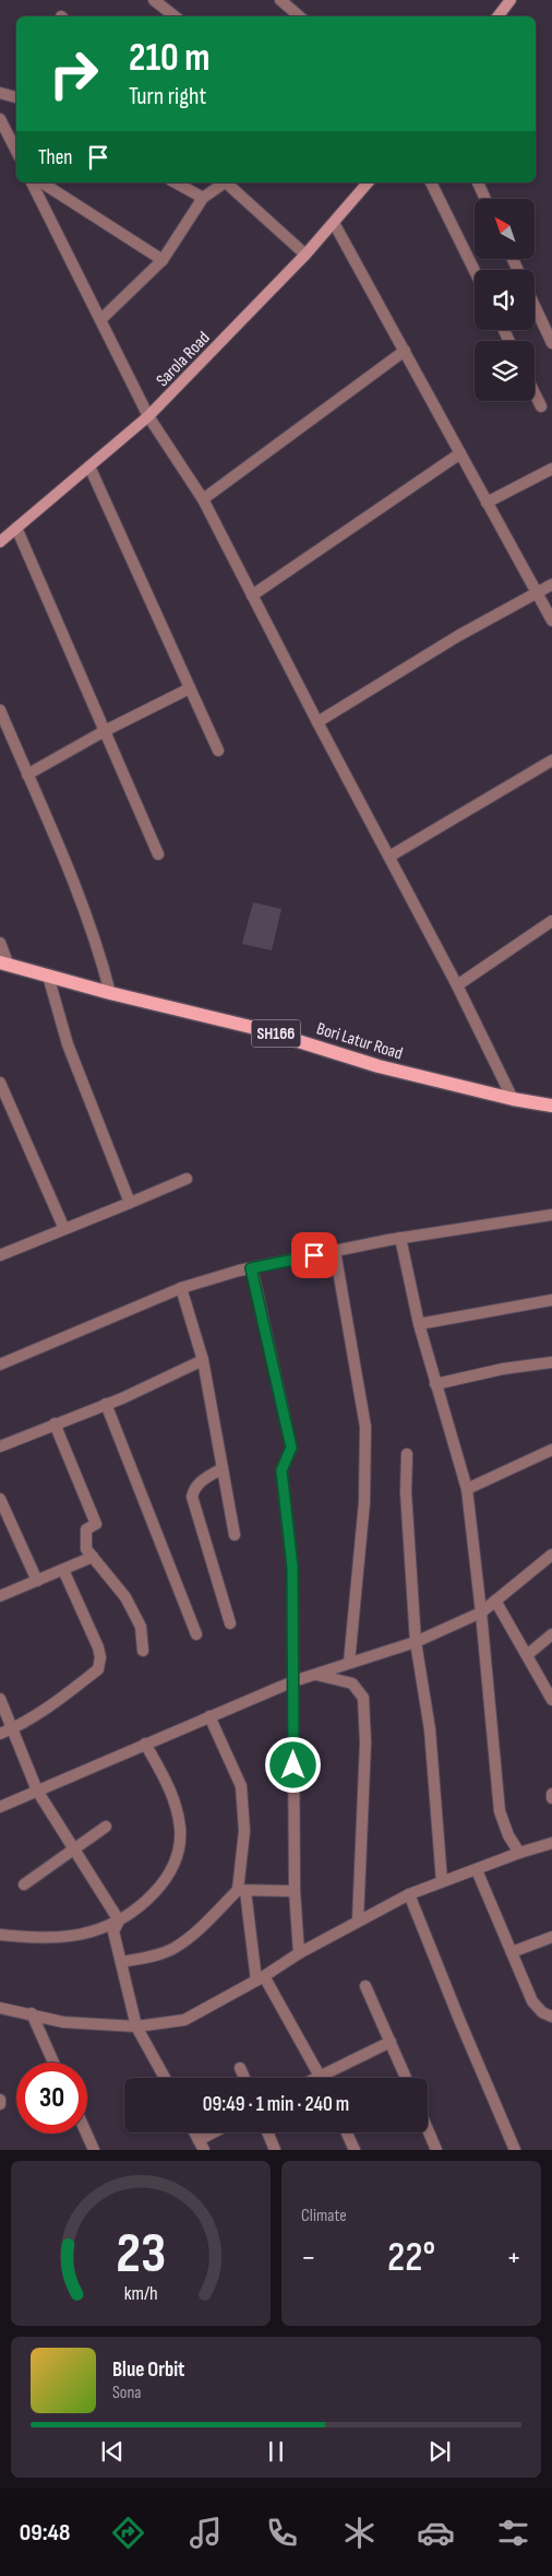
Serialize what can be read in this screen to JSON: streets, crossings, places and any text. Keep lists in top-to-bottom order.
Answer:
{
  "streets": {
    "main road": ["Sarola Road", "SH166", "Bori Latur Road"]
  },
  "north": "top left",
  "page": {
    "turn": ["210 m", "Turn right"],
    "then": "Then",
    "limit": "30",
    "trip": "09:49 · 1 min · 240 m",
    "tile": "Climate",
    "heat": ["−", "22°", "+"],
    "song": ["Blue Orbit", "Sona"],
    "tabs": "09:48",
    "gauge": ["23", "km/h"]
  }
}
